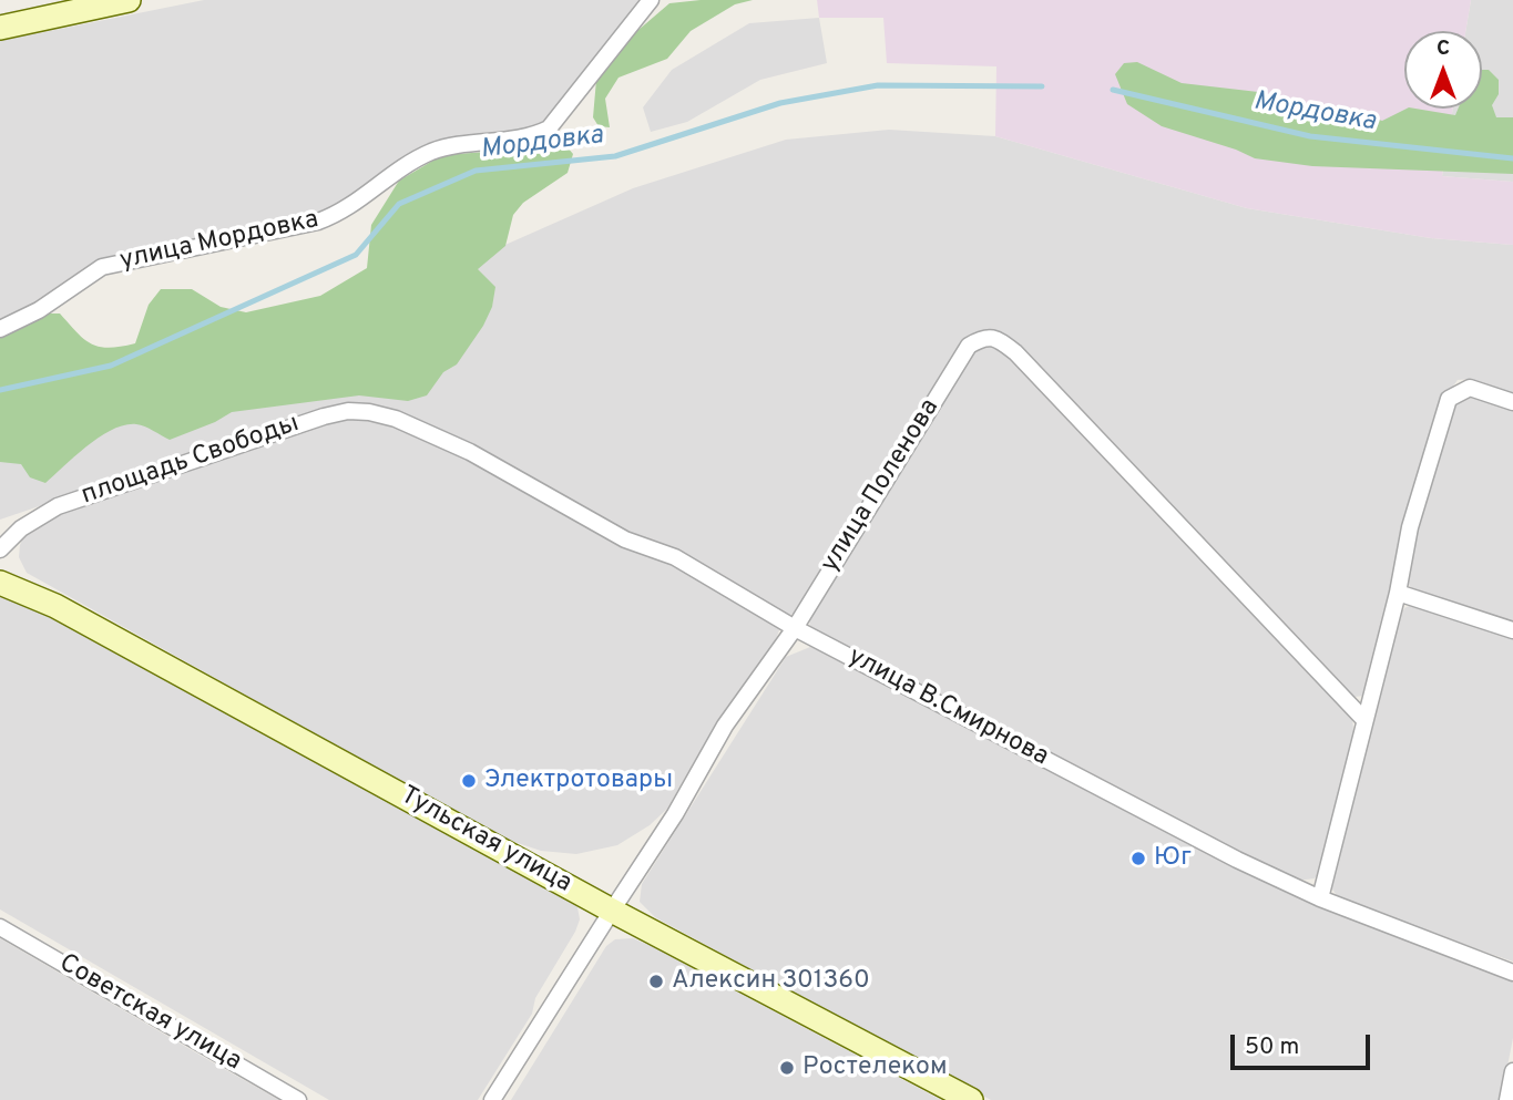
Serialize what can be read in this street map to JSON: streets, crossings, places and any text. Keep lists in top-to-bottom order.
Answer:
{
  "streets": {
    "main road": ["Тульская улица"],
    "street": [
      "улица Мордовка",
      "площадь Свободы",
      "улица Поленова",
      "улица В.Смирнова",
      "Советская улица"
    ]
  },
  "crossings": [
    ["площадь Свободы", "улица В.Смирнова"],
    ["улица Поленова", "улица В.Смирнова"],
    ["улица Поленова", "Тульская улица"]
  ],
  "water": ["Мордовка"],
  "places": [
    "Электротовары",
    "Юг",
    "Алексин 301360",
    "Ростелеком"
  ],
  "scale_bar": "50 m",
  "north": "top"
}
